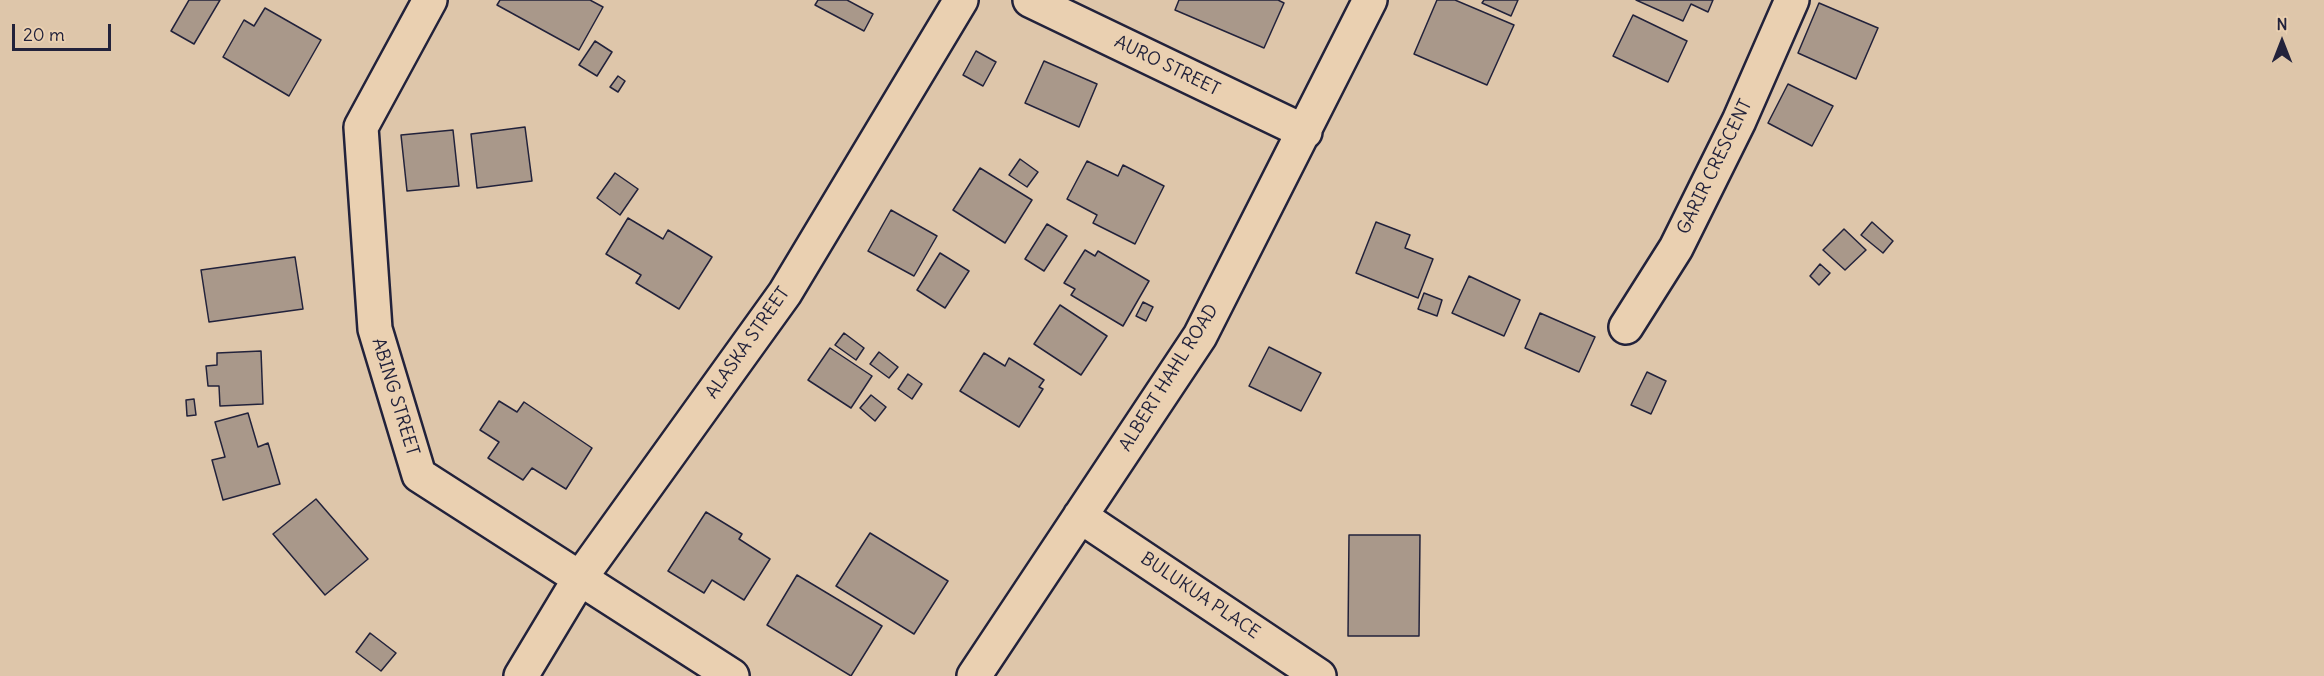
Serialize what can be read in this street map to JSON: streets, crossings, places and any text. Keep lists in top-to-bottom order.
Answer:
{
  "streets": {
    "street": [
      "AURO STREET",
      "GARIR CRESCENT",
      "ALASKA STREET",
      "ALBERT HAHL ROAD",
      "ABING STREET",
      "BULUKUA PLACE"
    ]
  },
  "crossings": [
    ["AURO STREET", "ALBERT HAHL ROAD"],
    ["ALASKA STREET", "ABING STREET"],
    ["ALBERT HAHL ROAD", "BULUKUA PLACE"]
  ],
  "scale_bar": "20 m",
  "north": "top"
}
